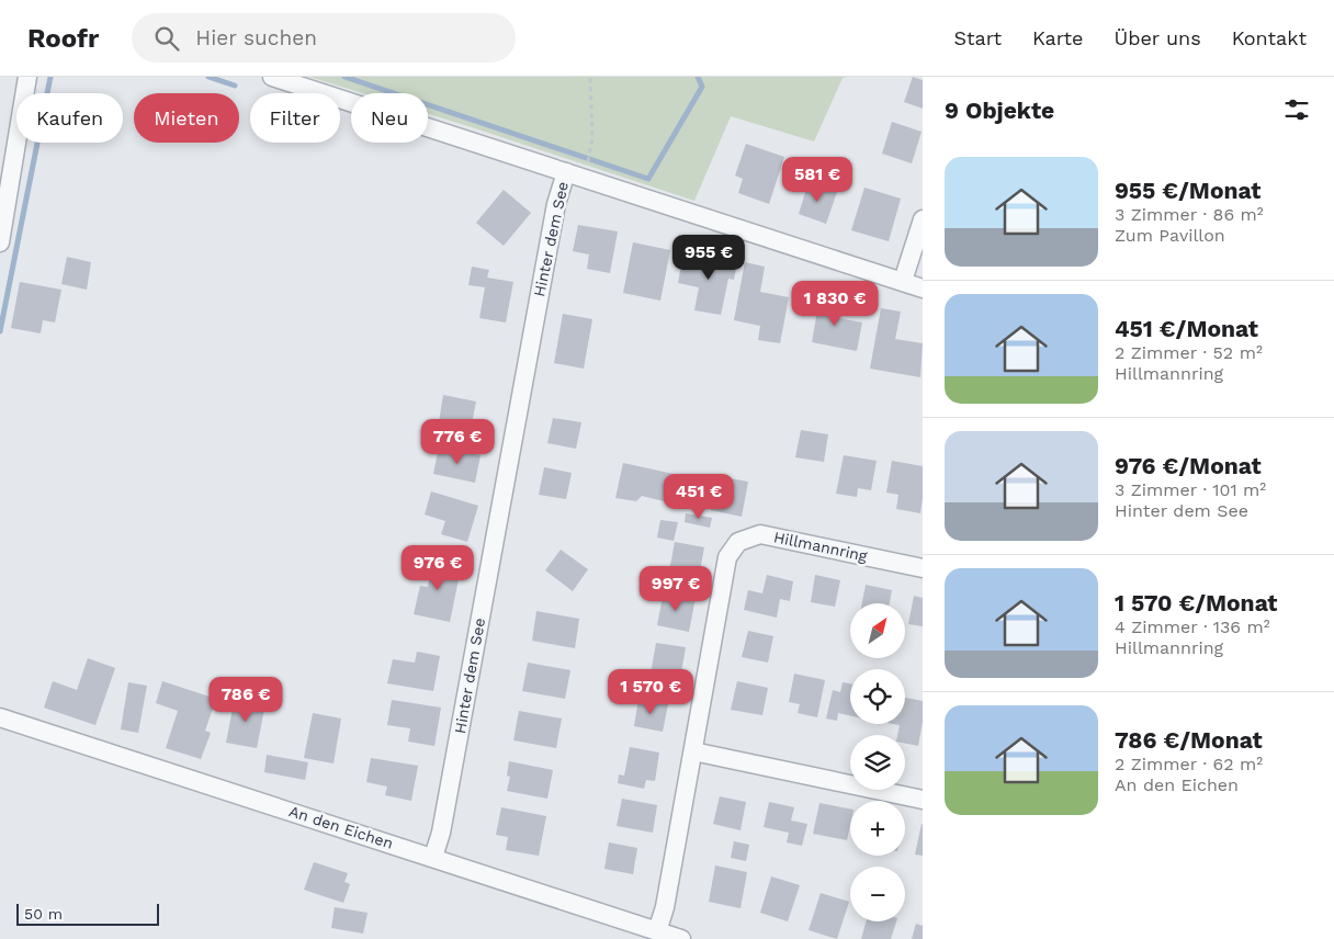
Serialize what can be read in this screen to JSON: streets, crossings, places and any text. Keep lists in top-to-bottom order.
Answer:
{
  "streets": {
    "street": ["Hinter dem See", "Hillmannring", "An den Eichen"]
  },
  "crossings": [
    ["Hinter dem See", "An den Eichen"],
    ["Hillmannring", "An den Eichen"]
  ],
  "scale_bar": "50 m",
  "north": "top right",
  "page": {
    "header": "Roofr",
    "search": "Hier suchen",
    "nav": [
      "Start",
      "Karte",
      "Über uns",
      "Kontakt"
    ],
    "heading": "9 Objekte",
    "chip": [
      "Kaufen",
      "Mieten",
      "Filter",
      "Neu"
    ],
    "list": [
      {
        "name": "955 €/Monat",
        "note": "3 Zimmer · 86 m² · Zum Pavillon"
      },
      {
        "name": "451 €/Monat",
        "note": "2 Zimmer · 52 m² · Hillmannring"
      },
      {
        "name": "976 €/Monat",
        "note": "3 Zimmer · 101 m² · Hinter dem See"
      },
      {
        "name": "1 570 €/Monat",
        "note": "4 Zimmer · 136 m² · Hillmannring"
      },
      {
        "name": "786 €/Monat",
        "note": "2 Zimmer · 62 m² · An den Eichen"
      }
    ],
    "price": [
      "581 €",
      "955 €",
      "1 830 €",
      "776 €",
      "451 €",
      "976 €",
      "997 €",
      "1 570 €",
      "786 €"
    ],
    "map_buttons": ["+", "−"],
    "scale": "50 m"
  }
}
